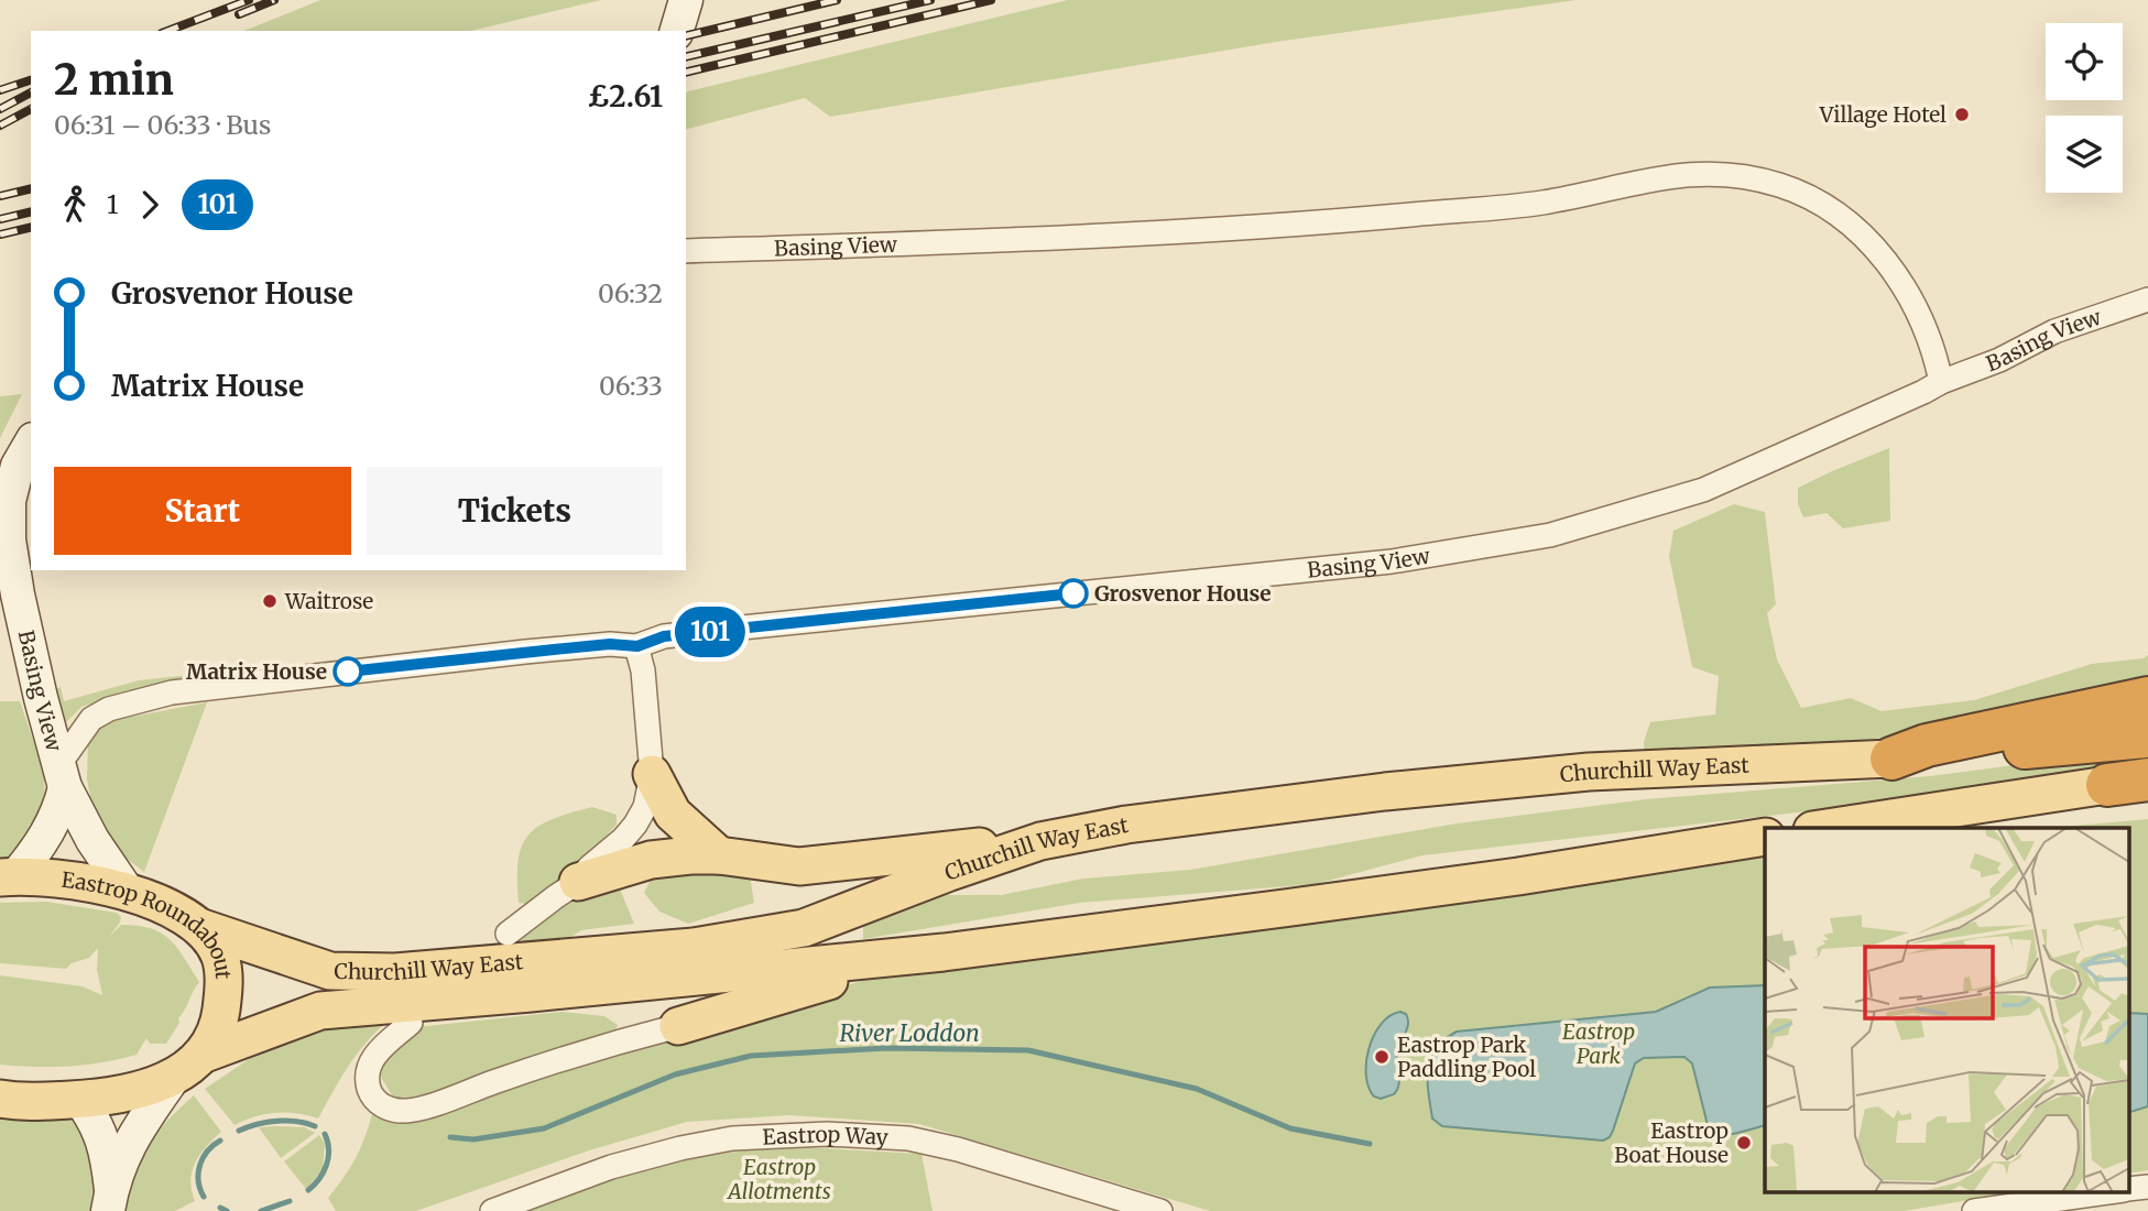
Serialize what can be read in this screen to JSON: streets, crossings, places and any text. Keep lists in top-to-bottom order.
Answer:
{
  "streets": {
    "main road": ["Churchill Way East", "Eastrop Roundabout"],
    "street": ["Basing View", "Eastrop Way"]
  },
  "crossings": [
    ["Basing View", "Eastrop Roundabout"],
    ["Churchill Way East", "Eastrop Roundabout"]
  ],
  "water": ["River Loddon"],
  "parks": ["Eastrop Park", "Eastrop Allotments"],
  "places": [
    "Village Hotel",
    "Grosvenor House",
    "Waitrose",
    "Matrix House",
    "Eastrop Park Paddling Pool",
    "Eastrop Boat House"
  ],
  "lines": ["bus line 101"],
  "page": {
    "on_map": "101",
    "heading": ["2 min", "06:31 – 06:33 · Bus", "£2.61"],
    "legs": ["1", "101"],
    "list": [
      {
        "name": "Grosvenor House",
        "value": "06:32"
      },
      {
        "name": "Matrix House",
        "value": "06:33"
      }
    ],
    "buttons": ["Start", "Tickets"]
  }
}
